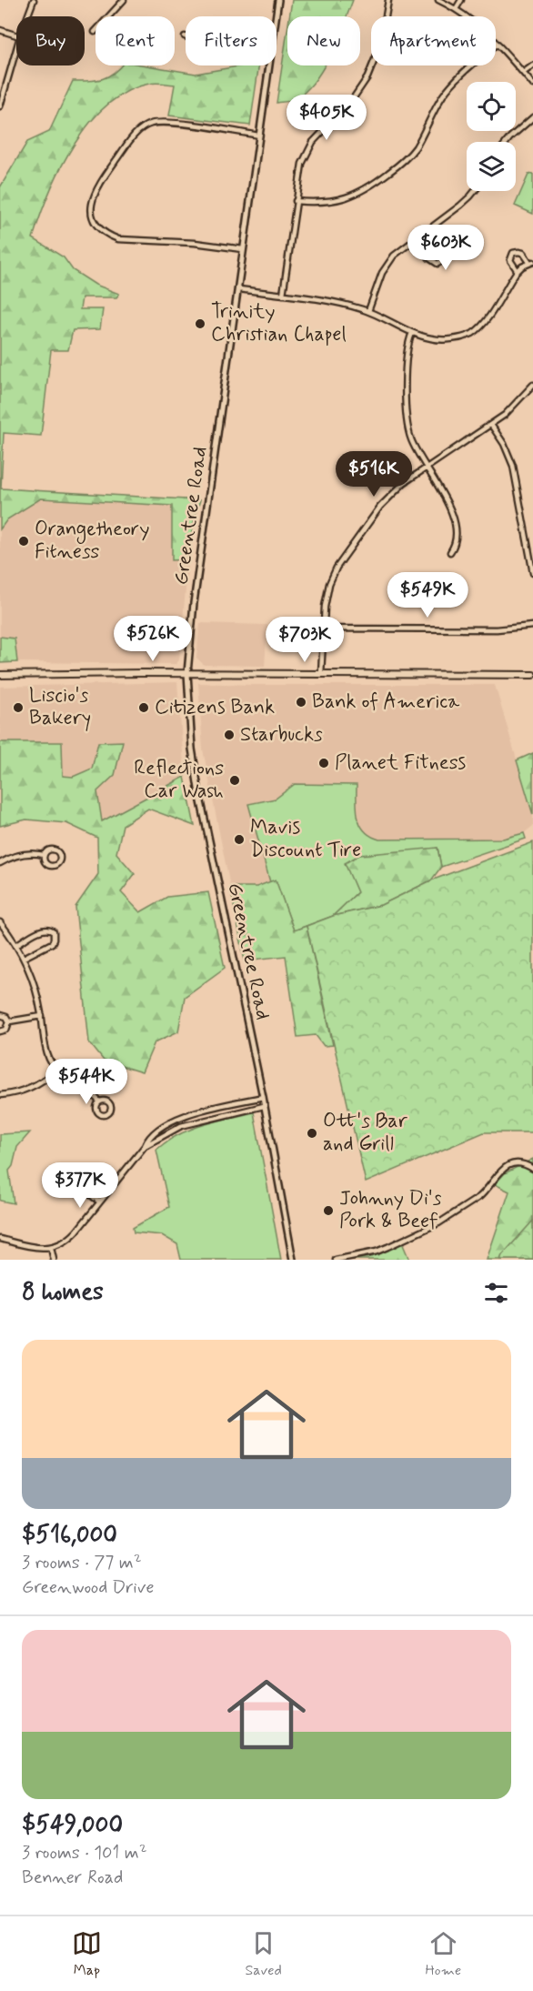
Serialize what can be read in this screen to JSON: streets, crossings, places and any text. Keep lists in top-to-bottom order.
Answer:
{
  "streets": {
    "street": ["Greentree Road"]
  },
  "places": [
    "Trinity Christian Chapel",
    "Orangetheory Fitness",
    "Bank of America",
    "Liscio's Bakery",
    "Citizens Bank",
    "Starbucks",
    "Planet Fitness",
    "Reflections Car Wash",
    "Mavis Discount Tire",
    "Ott's Bar and Grill",
    "Johnny Di's Pork & Beef"
  ],
  "page": {
    "chip": [
      "Buy",
      "Rent",
      "Filters",
      "New",
      "Apartment"
    ],
    "price": [
      "$405K",
      "$603K",
      "$516K",
      "$549K",
      "$526K",
      "$703K",
      "$544K",
      "$377K"
    ],
    "heading": "8 homes",
    "list": [
      {
        "name": "$516,000",
        "note": "3 rooms · 77 m² · Greenwood Drive"
      },
      {
        "name": "$549,000",
        "note": "3 rooms · 101 m² · Benner Road"
      }
    ],
    "tabs": ["Map", "Saved", "Home"]
  }
}
